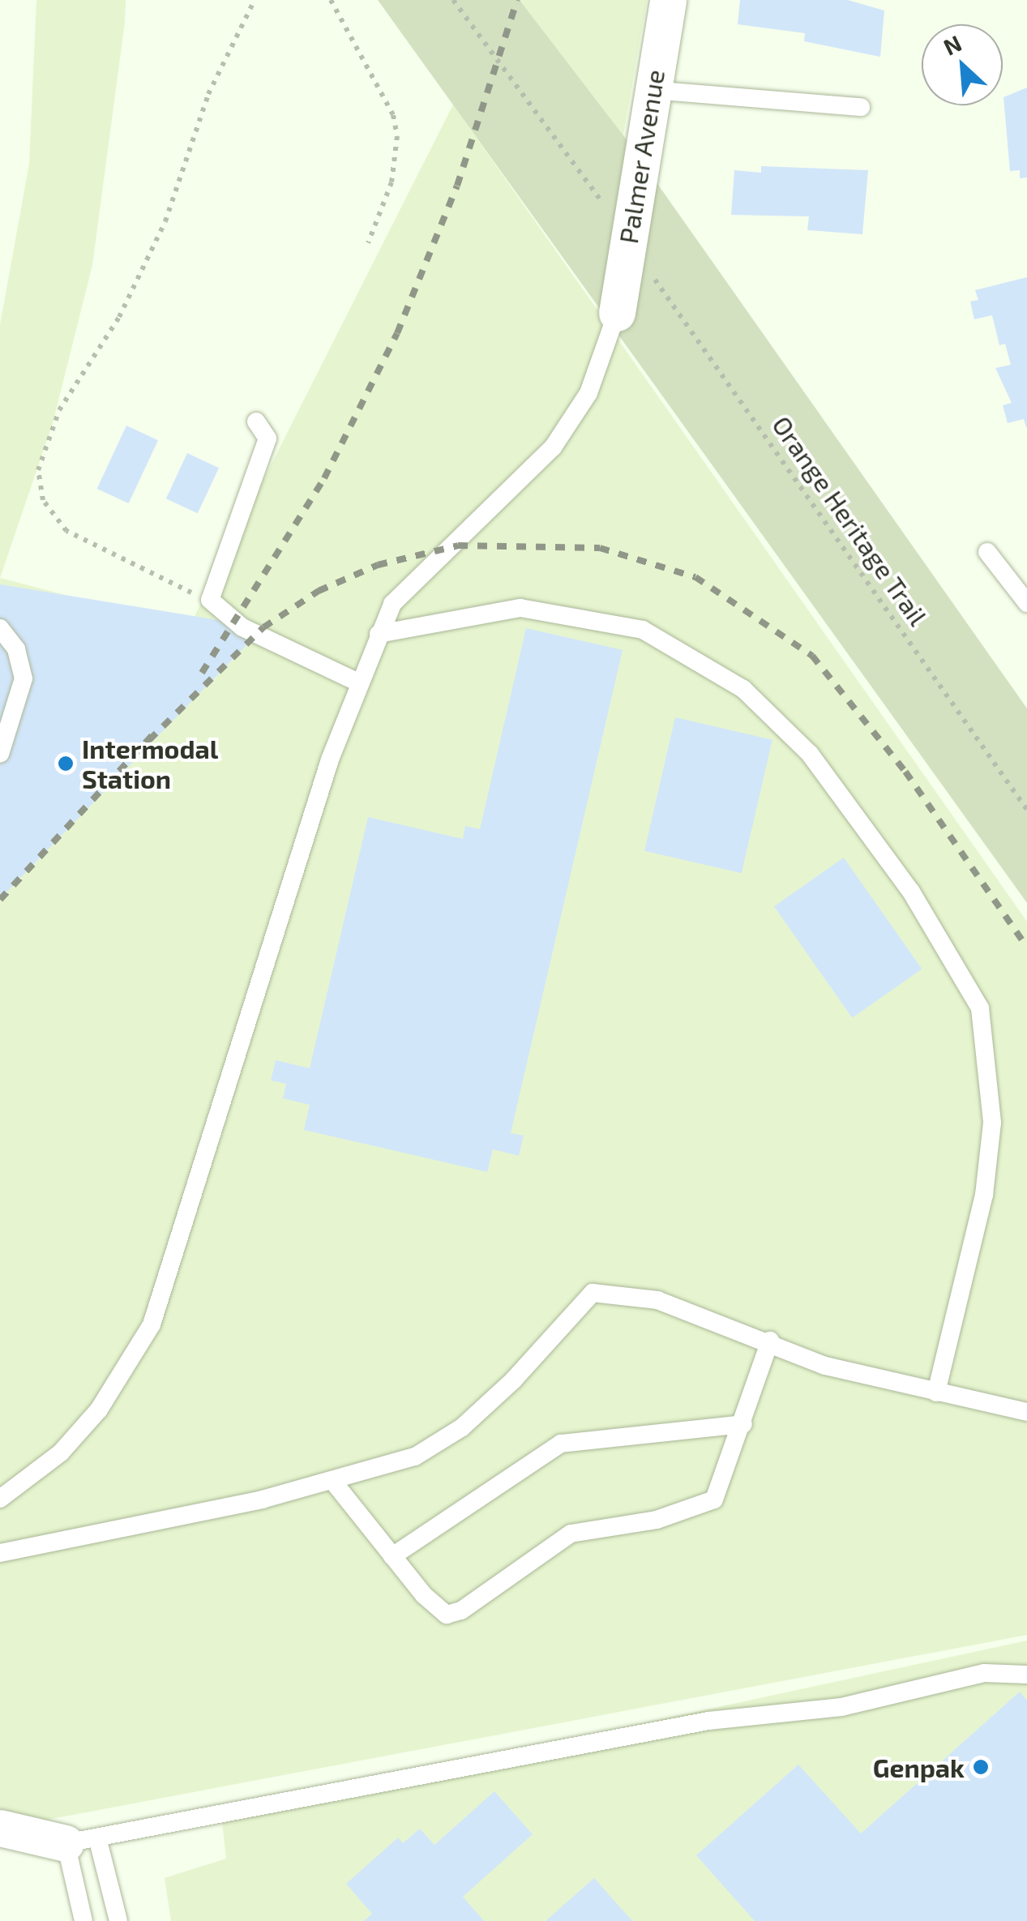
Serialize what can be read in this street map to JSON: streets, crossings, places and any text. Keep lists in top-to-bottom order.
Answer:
{
  "streets": {
    "street": ["Palmer Avenue"],
    "path": ["Orange Heritage Trail"]
  },
  "places": ["Intermodal Station", "Genpak"],
  "north": "top left"
}
